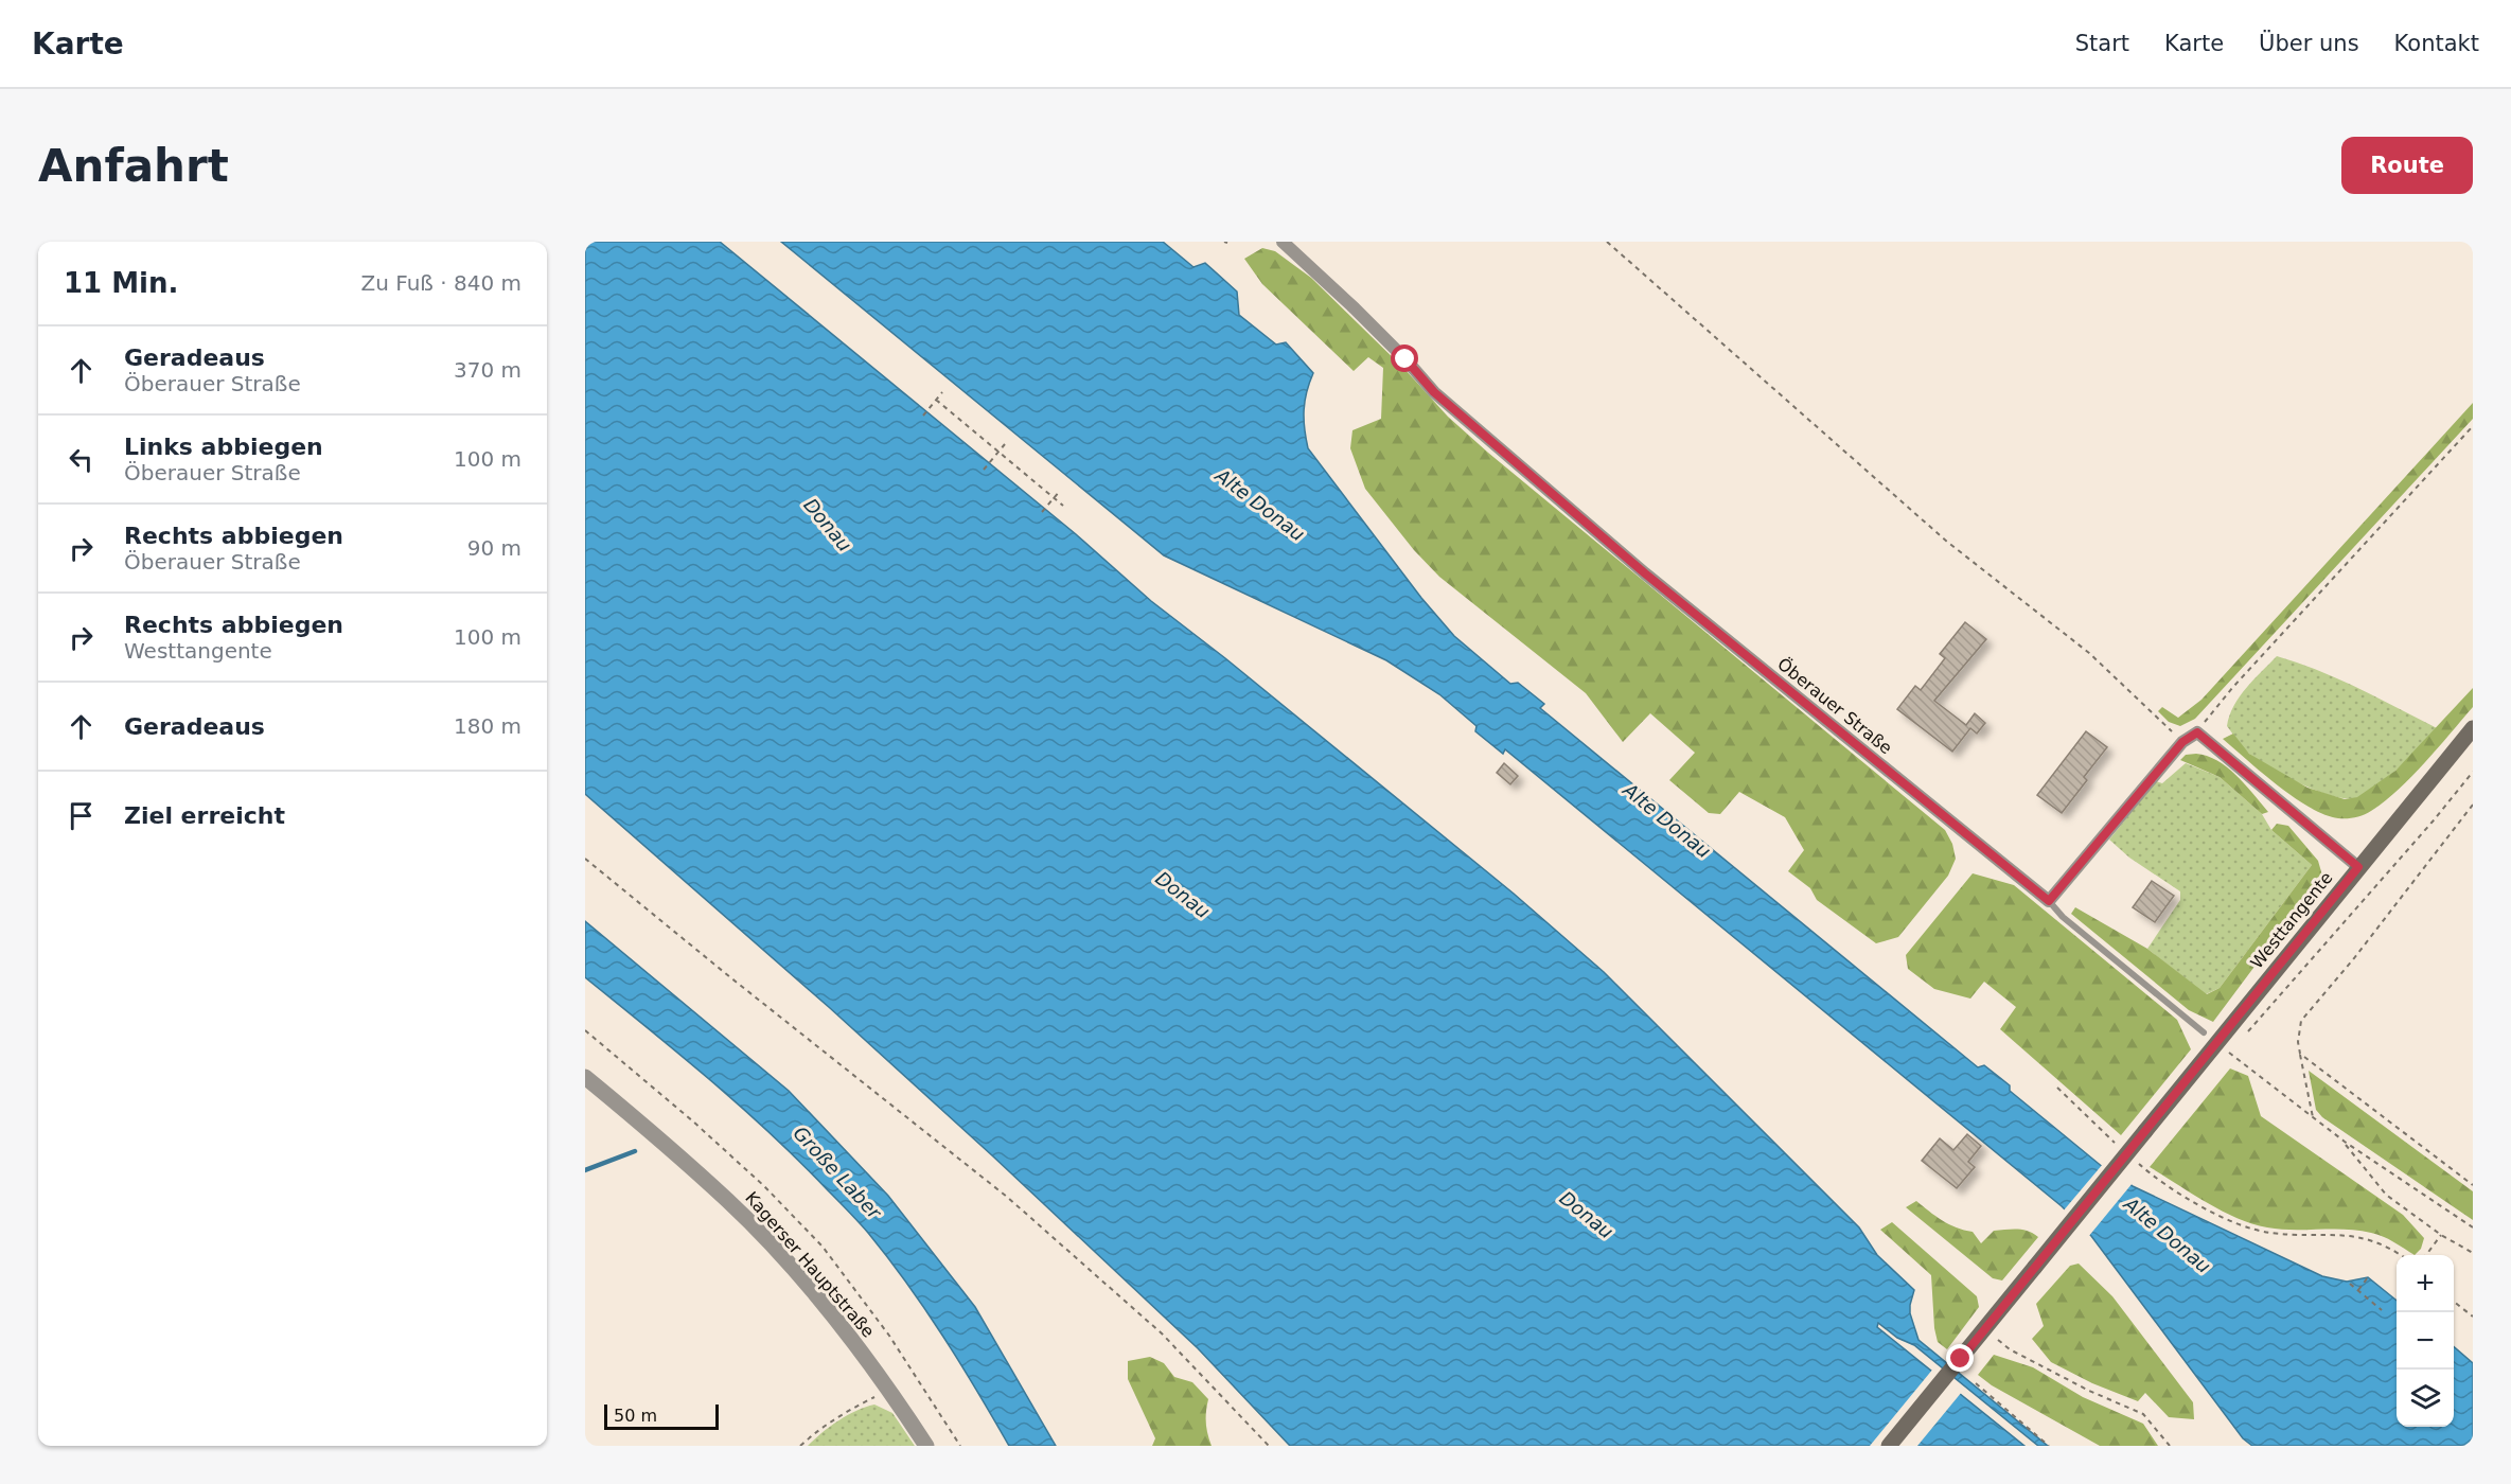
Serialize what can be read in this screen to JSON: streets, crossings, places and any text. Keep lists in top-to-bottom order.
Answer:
{
  "streets": {
    "main road": ["Westtangente"],
    "street": ["Öberauer Straße", "Kagerser Hauptstraße"]
  },
  "water": ["Alte Donau", "Donau", "Große Laber"],
  "scale_bar": "50 m",
  "page": {
    "header": "Karte",
    "nav": [
      "Start",
      "Karte",
      "Über uns",
      "Kontakt"
    ],
    "buttons": "Route",
    "title": "Anfahrt",
    "heading": ["11 Min.", "Zu Fuß · 840 m"],
    "list": [
      ["Geradeaus", "Öberauer Straße", "370 m"],
      ["Links abbiegen", "Öberauer Straße", "100 m"],
      ["Rechts abbiegen", "Öberauer Straße", "90 m"],
      ["Rechts abbiegen", "Westtangente", "100 m"],
      ["Geradeaus", "180 m"],
      "Ziel erreicht"
    ],
    "map_buttons": ["+", "−"],
    "scale": "50 m"
  }
}
